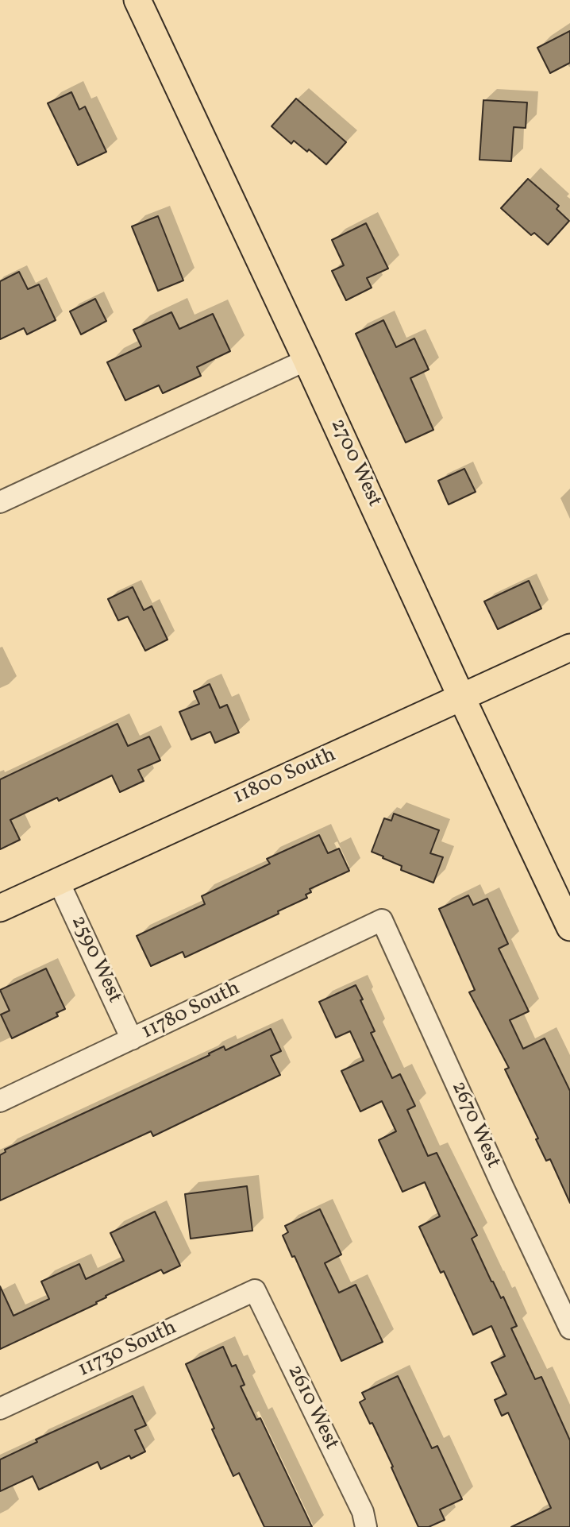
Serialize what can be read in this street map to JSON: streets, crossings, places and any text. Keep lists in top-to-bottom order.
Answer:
{
  "streets": {
    "main road": ["2700 West", "11800 South"],
    "street": [
      "2590 West",
      "11780 South",
      "2670 West",
      "11730 South",
      "2610 West"
    ]
  },
  "crossings": [
    ["2700 West", "11800 South"],
    ["11800 South", "2590 West"],
    ["2590 West", "11780 South"],
    ["11780 South", "2670 West"],
    ["11730 South", "2610 West"]
  ]
}
